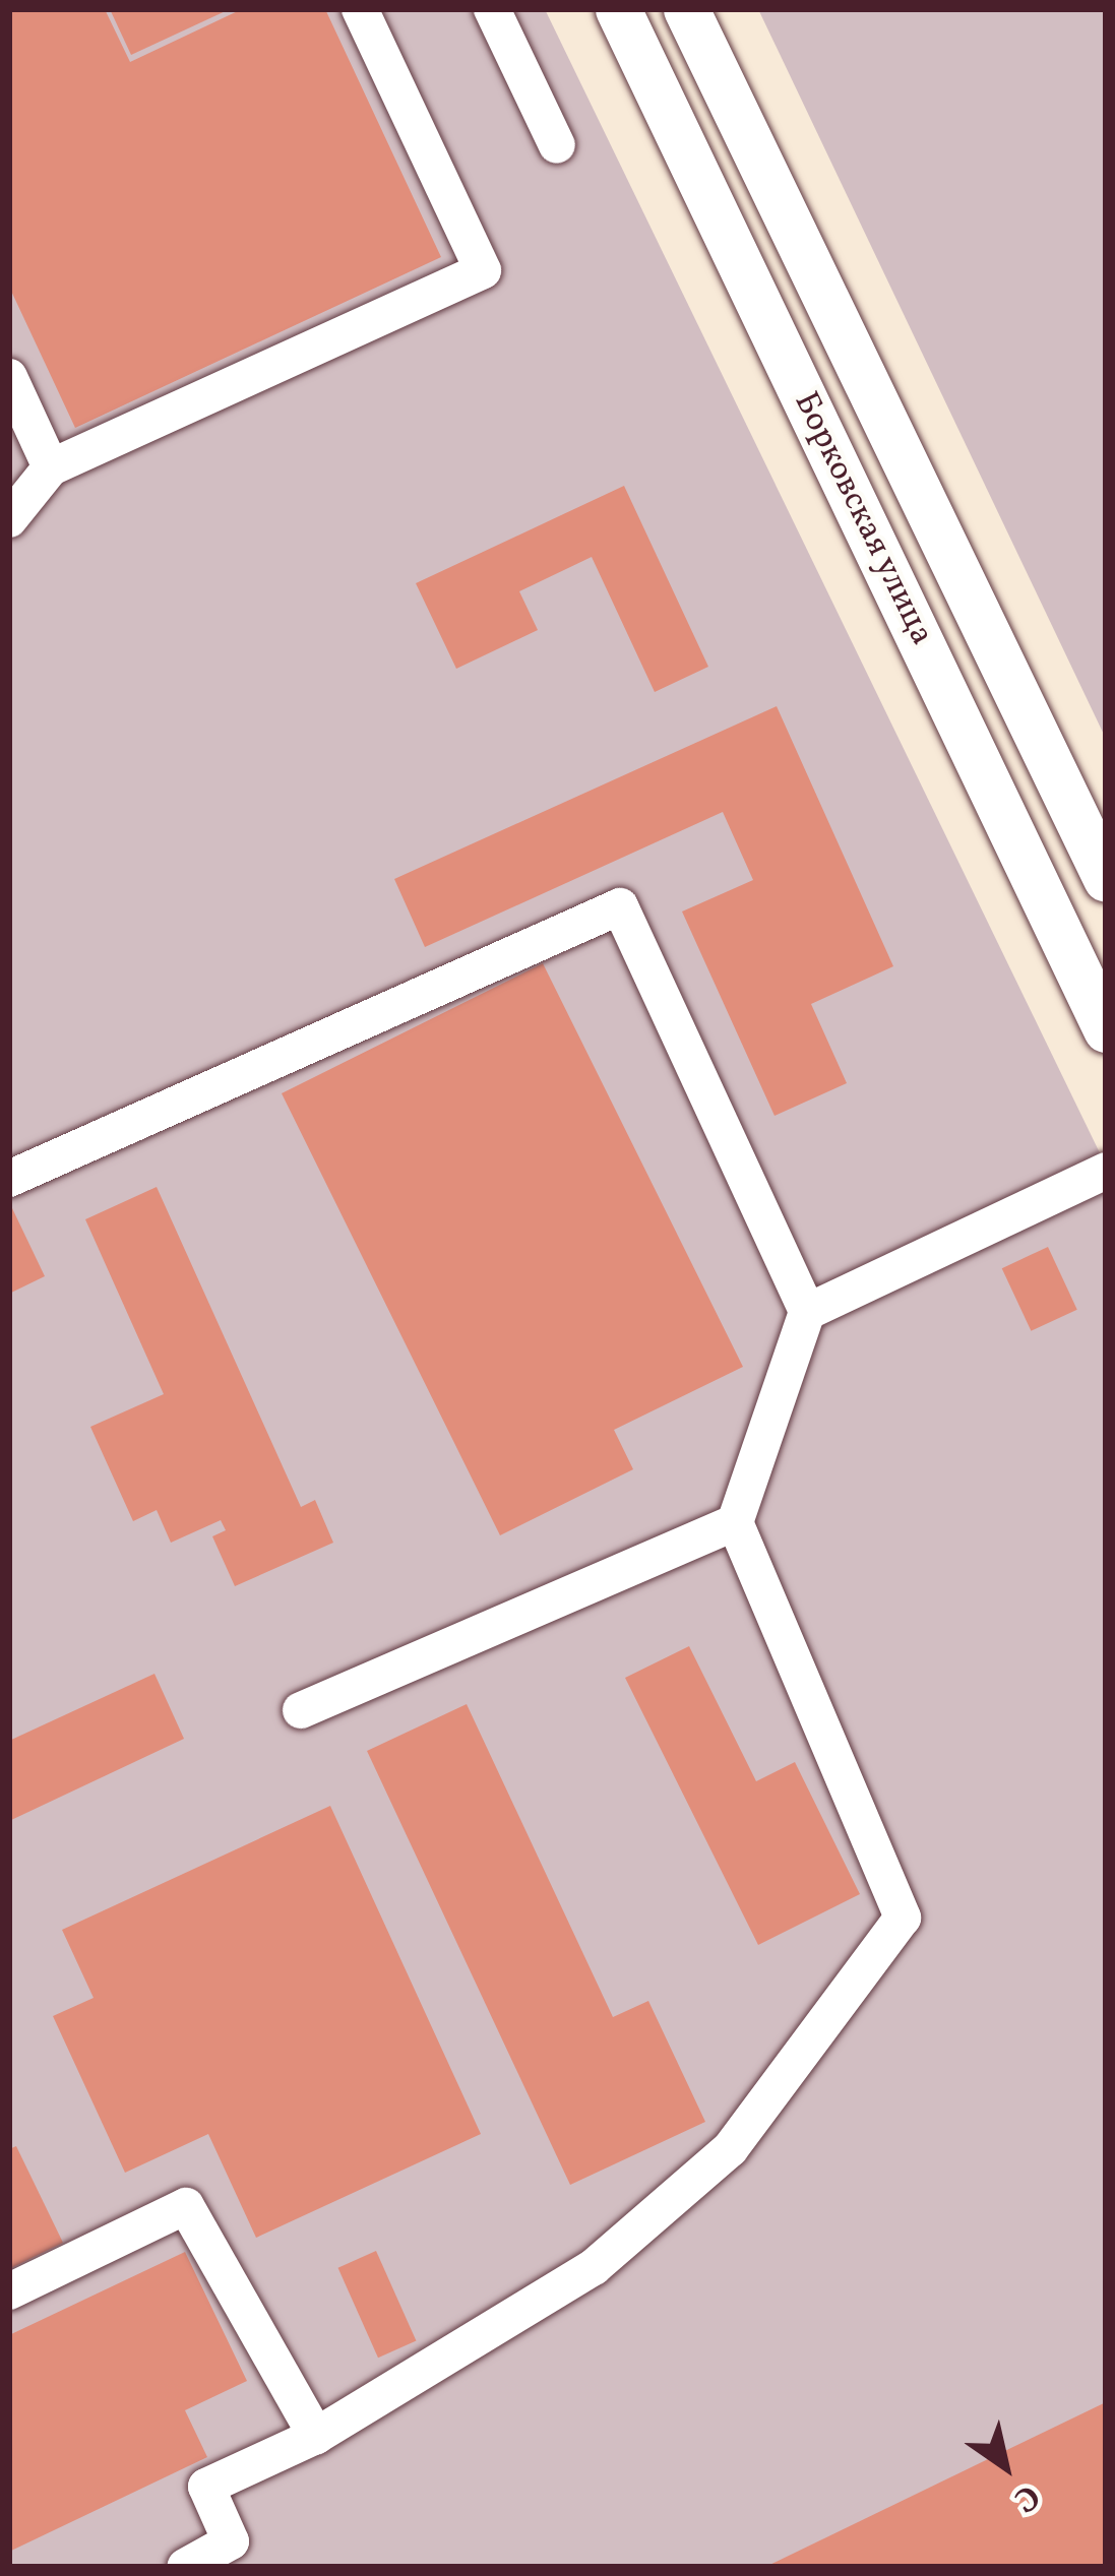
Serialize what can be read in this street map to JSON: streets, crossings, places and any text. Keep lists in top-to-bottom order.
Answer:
{
  "streets": {
    "main road": ["Борковская улица"]
  },
  "north": "bottom right"
}
